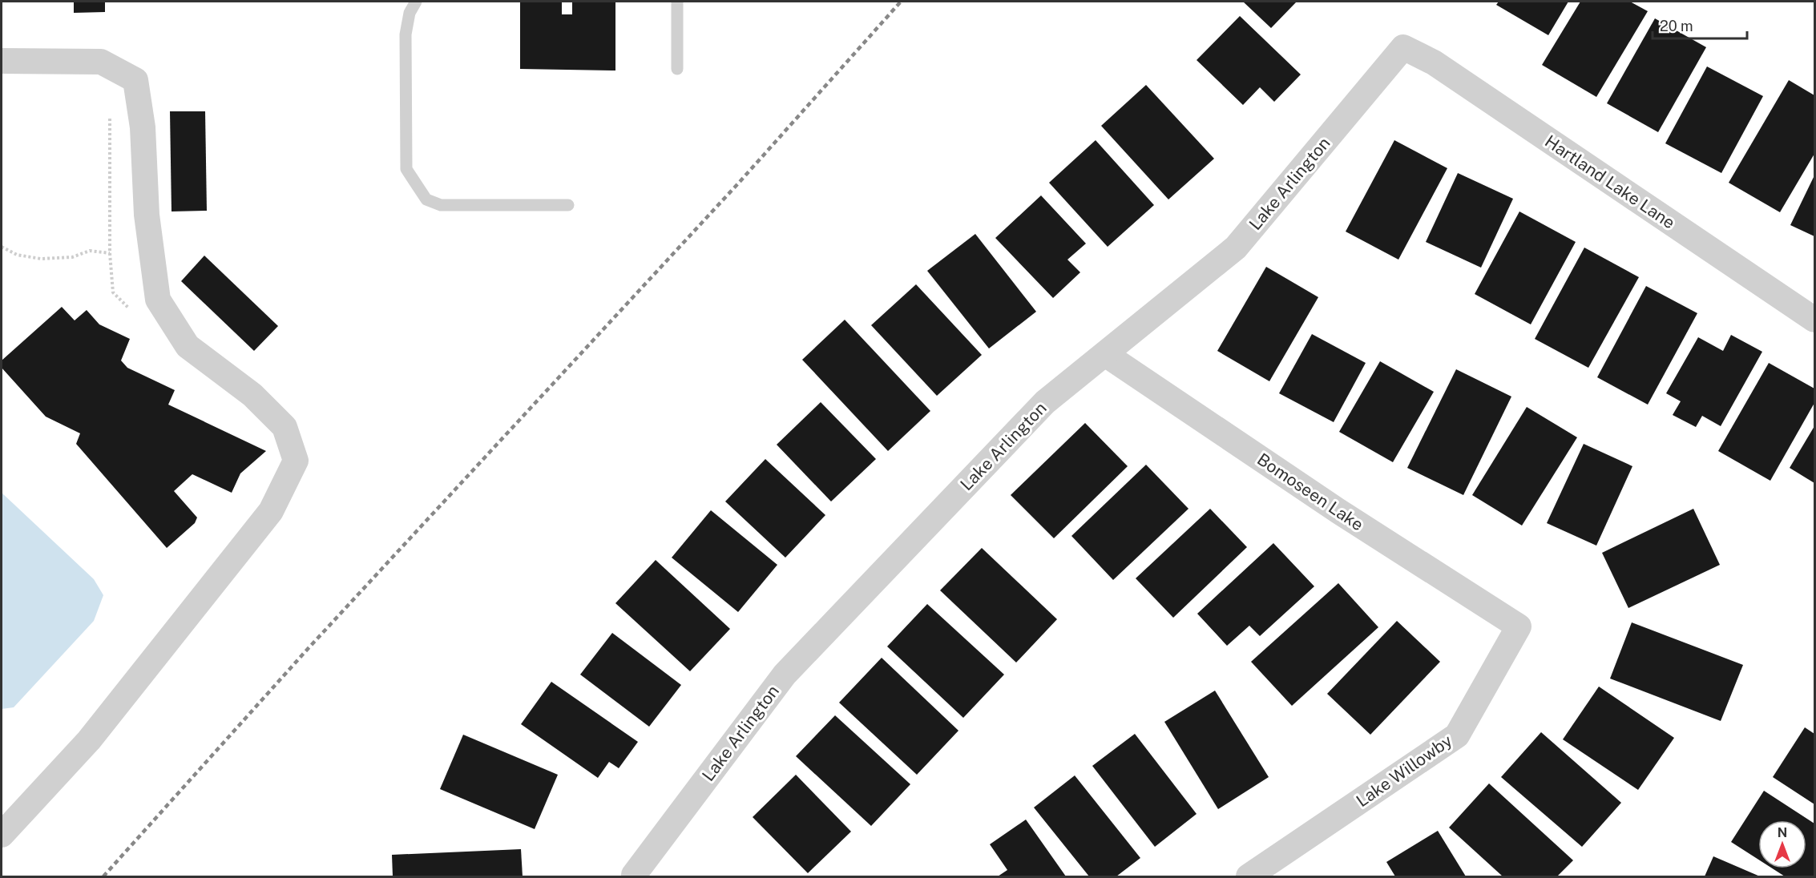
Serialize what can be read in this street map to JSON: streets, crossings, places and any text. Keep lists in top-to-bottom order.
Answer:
{
  "streets": {
    "street": [
      "Hartland Lake Lane",
      "Lake Arlington",
      "Bomoseen Lake",
      "Lake Willowby"
    ]
  },
  "crossings": [
    ["Hartland Lake Lane", "Lake Arlington"],
    ["Lake Arlington", "Bomoseen Lake"],
    ["Bomoseen Lake", "Lake Willowby"]
  ],
  "scale_bar": "20 m",
  "north": "top"
}
